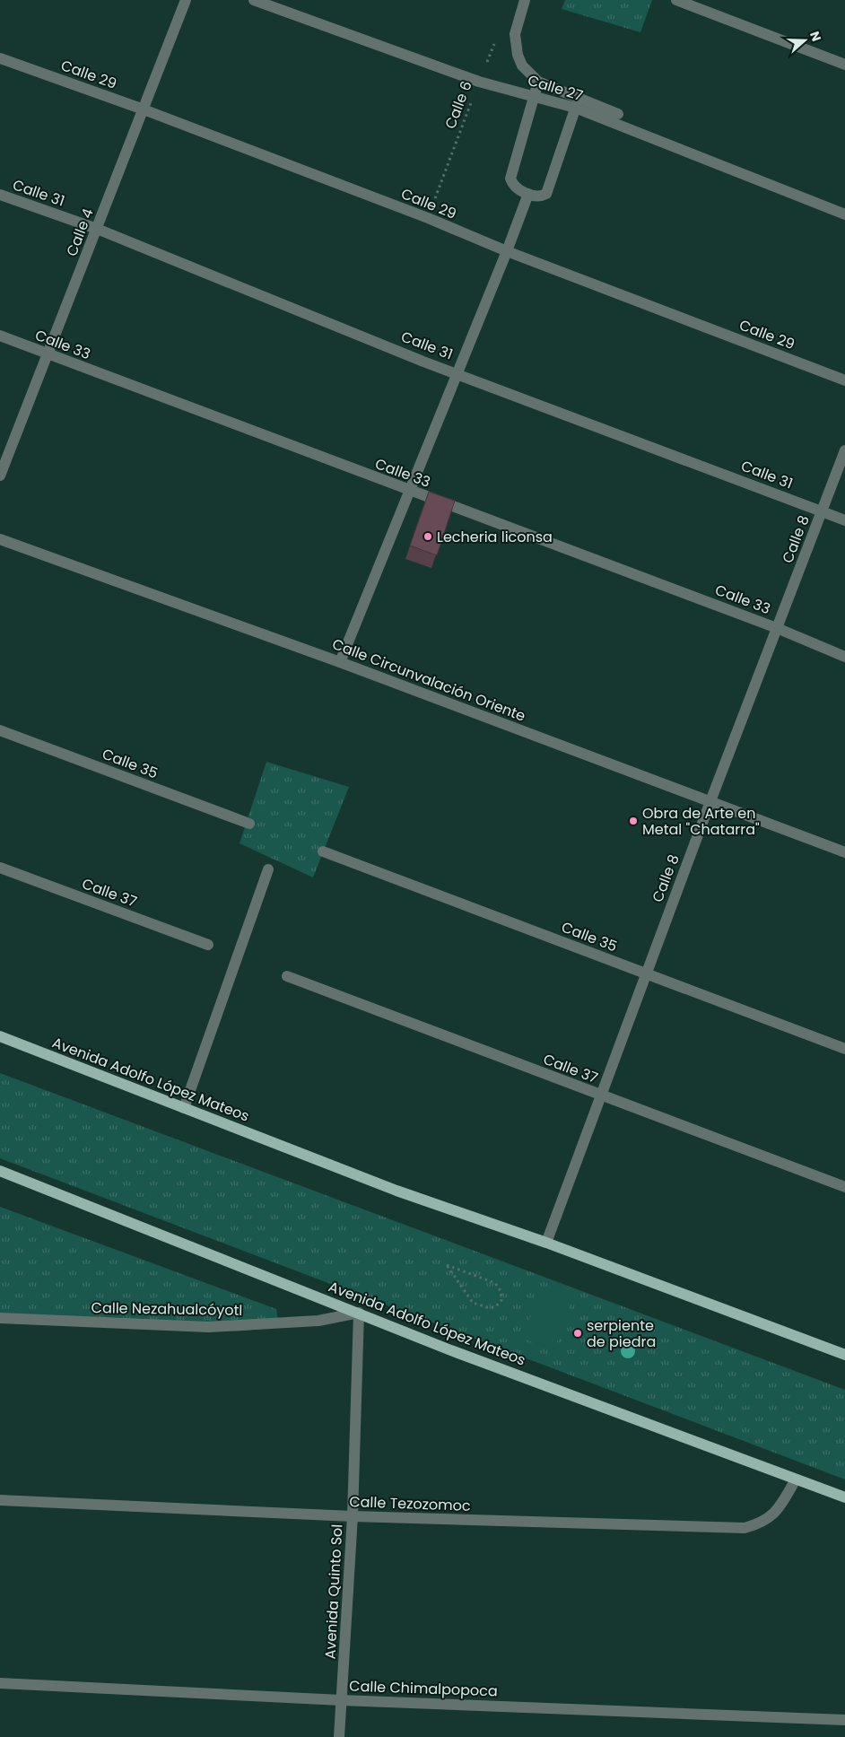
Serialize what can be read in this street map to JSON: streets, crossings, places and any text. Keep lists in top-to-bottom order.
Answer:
{
  "streets": {
    "main road": ["Avenida Adolfo López Mateos"],
    "street": [
      "Calle 29",
      "Calle 27",
      "Calle 31",
      "Calle 4",
      "Calle 33",
      "Calle 8",
      "Calle Circunvalación Oriente",
      "Calle 35",
      "Calle 37",
      "Calle Nezahualcóyotl",
      "Calle Tezozomoc",
      "Avenida Quinto Sol",
      "Calle Chimalpopoca"
    ],
    "path": ["Calle 6"]
  },
  "crossings": [
    ["Calle 29", "Calle 6"],
    ["Calle 29", "Calle 4"],
    ["Calle 27", "Calle 6"],
    ["Calle 31", "Calle 4"],
    ["Calle 31", "Calle 8"],
    ["Calle 4", "Calle 33"],
    ["Calle 33", "Calle 8"],
    ["Calle 8", "Calle Circunvalación Oriente"],
    ["Calle 8", "Calle 35"],
    ["Calle 8", "Calle 37"],
    ["Calle 8", "Avenida Adolfo López Mateos"],
    ["Avenida Adolfo López Mateos", "Calle Nezahualcóyotl"],
    ["Avenida Adolfo López Mateos", "Calle Tezozomoc"],
    ["Avenida Adolfo López Mateos", "Avenida Quinto Sol"],
    ["Calle Nezahualcóyotl", "Avenida Quinto Sol"],
    ["Calle Tezozomoc", "Avenida Quinto Sol"],
    ["Avenida Quinto Sol", "Calle Chimalpopoca"]
  ],
  "places": ["Lecheria liconsa", "Obra de Arte en Metal \"Chatarra\"", "serpiente de piedra"],
  "north": "right"
}
